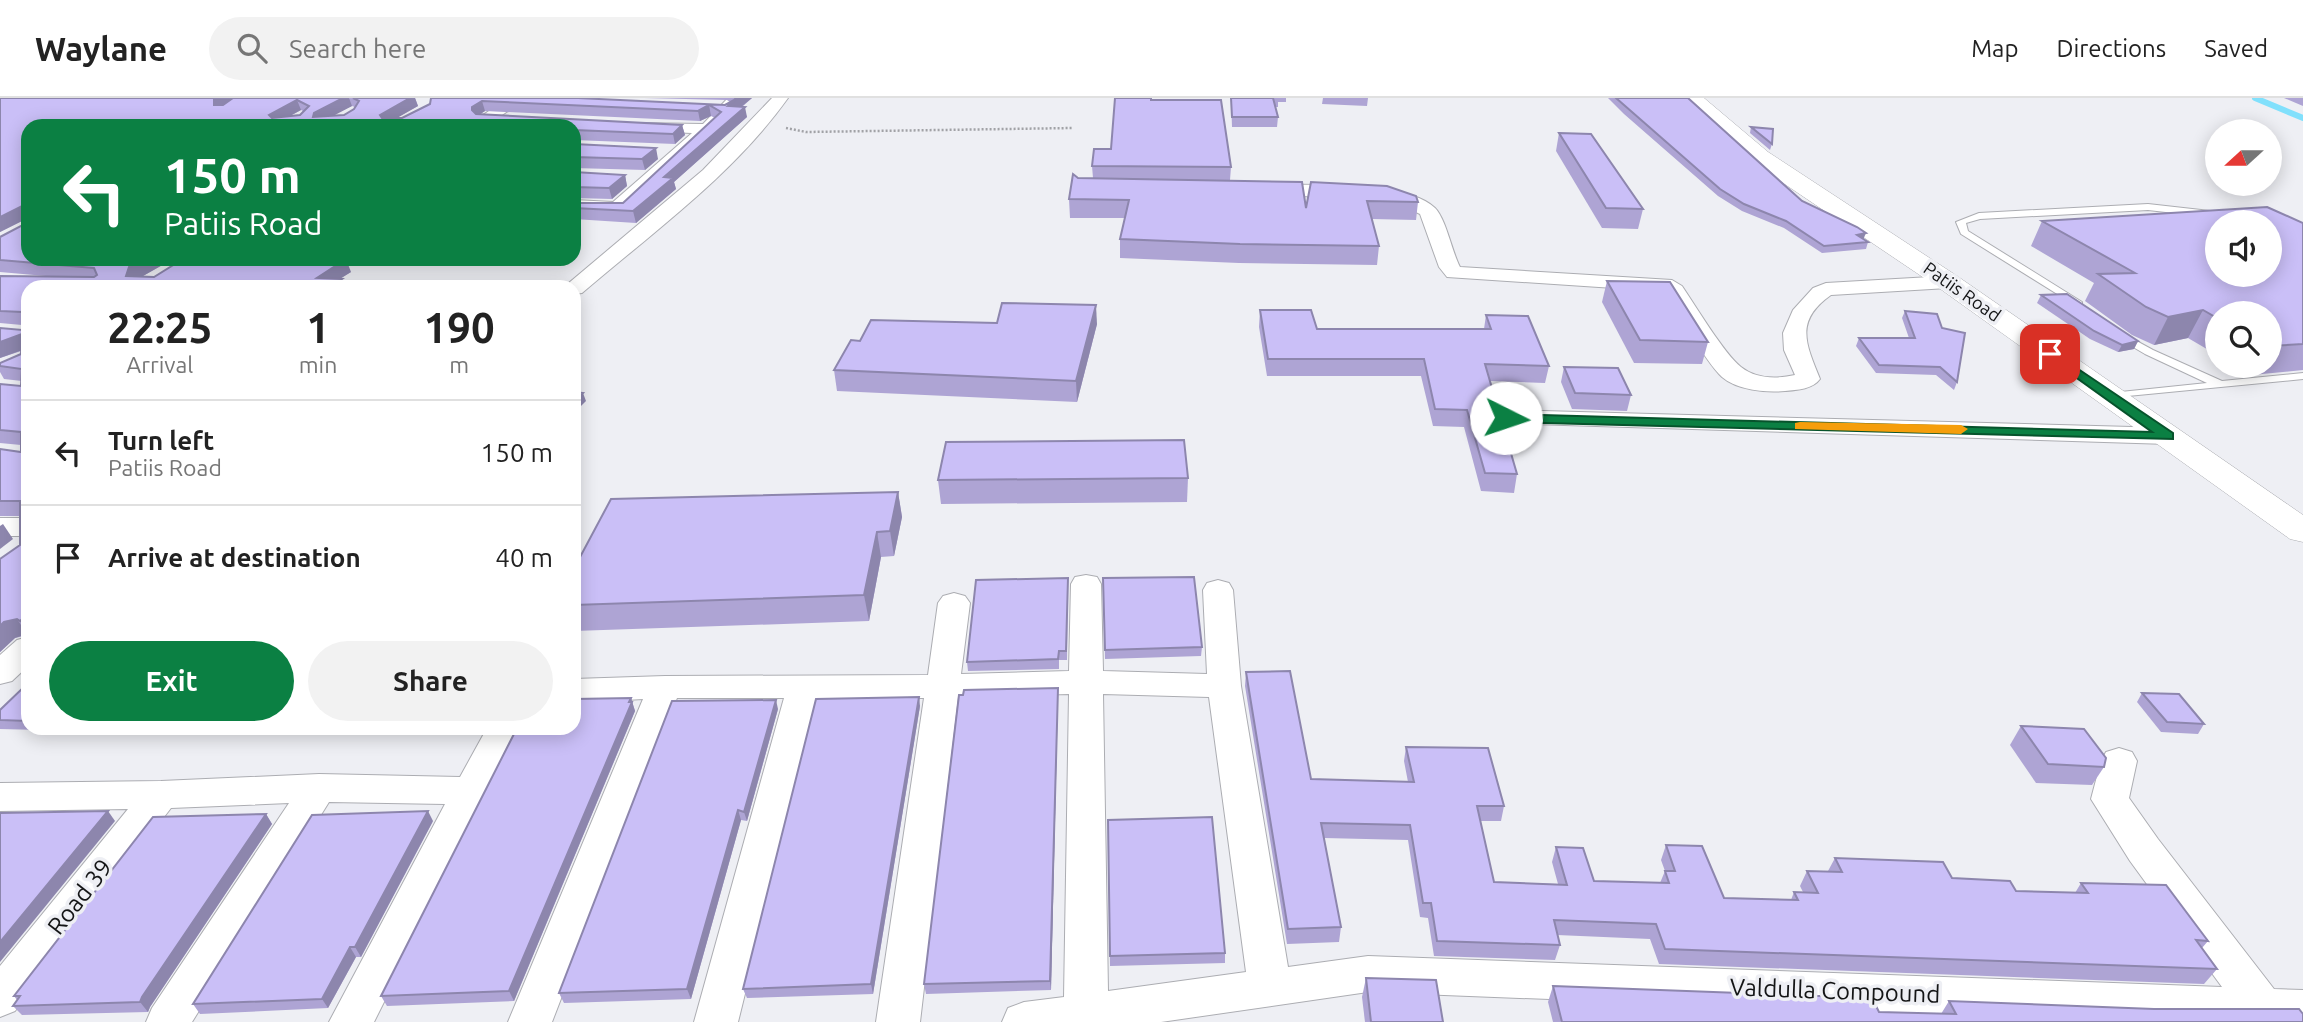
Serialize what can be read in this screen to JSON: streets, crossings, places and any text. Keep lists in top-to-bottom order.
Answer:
{
  "streets": {
    "street": ["Patiis Road", "Road 39", "Valdulla Compound"]
  },
  "north": "left",
  "page": {
    "header": "Waylane",
    "search": "Search here",
    "nav": ["Map", "Directions", "Saved"],
    "turn": ["150 m", "Patiis Road"],
    "eta": [
      "22:25",
      "Arrival",
      "1",
      "min",
      "190",
      "m"
    ],
    "list": [
      {
        "name": "Turn left",
        "note": "Patiis Road",
        "value": "150 m"
      },
      {
        "name": "Arrive at destination",
        "value": "40 m"
      }
    ],
    "buttons": ["Exit", "Share"]
  }
}
